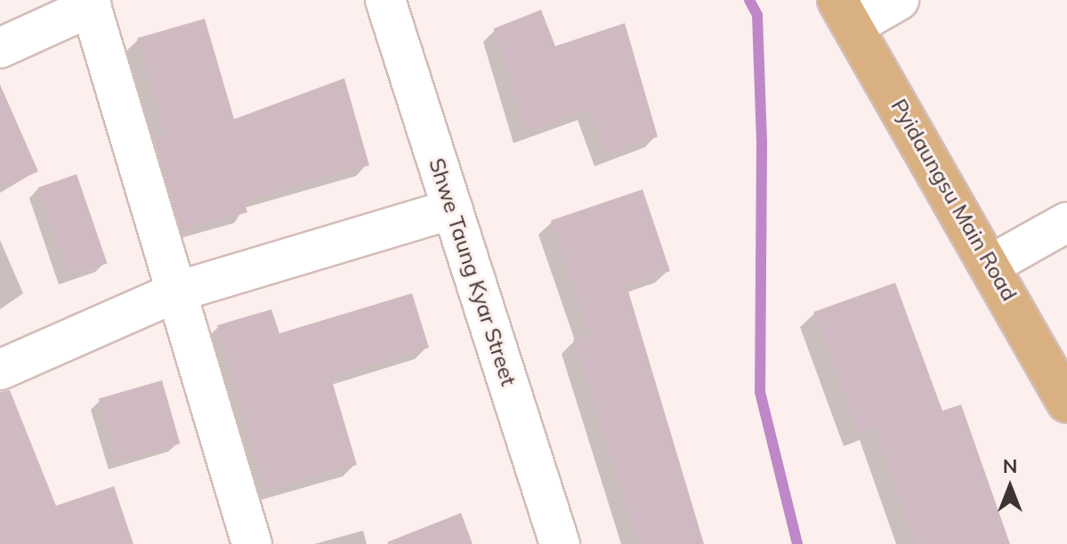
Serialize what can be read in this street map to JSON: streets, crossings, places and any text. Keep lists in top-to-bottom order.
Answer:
{
  "streets": {
    "main road": ["Pyidaungsu Main Road"],
    "street": ["Shwe Taung Kyar Street"]
  },
  "north": "top"
}
